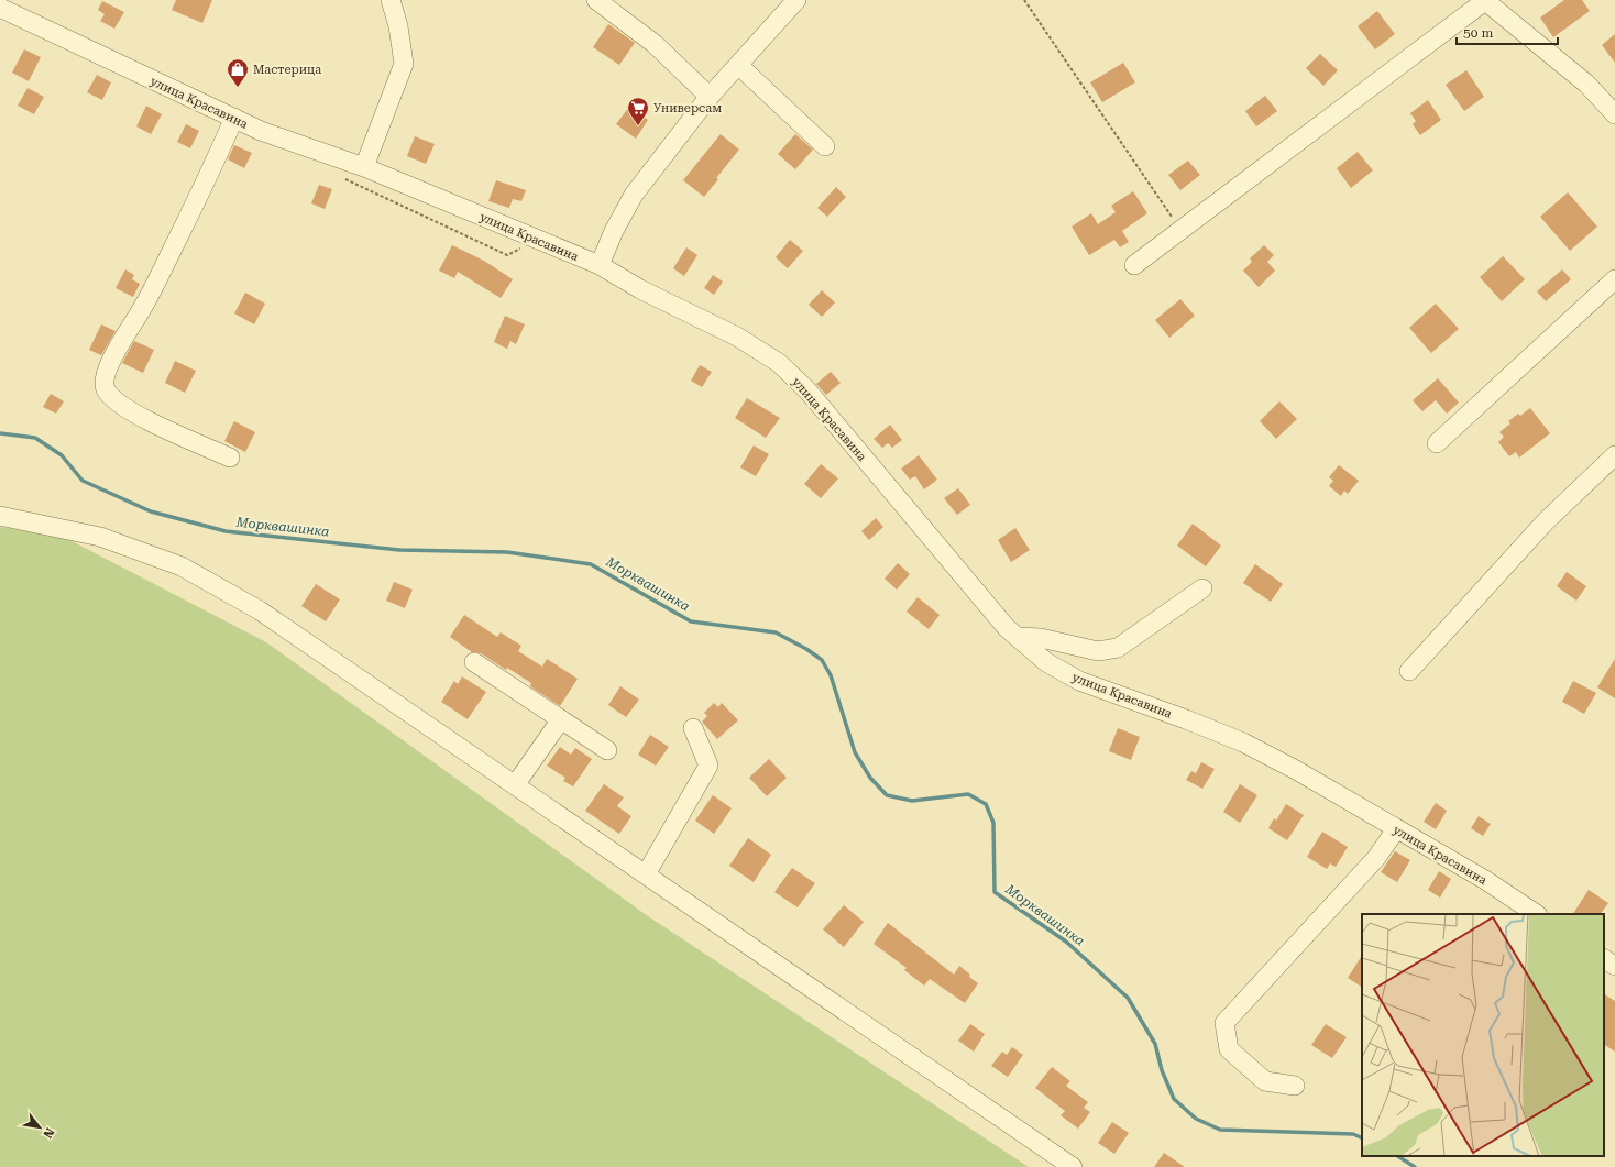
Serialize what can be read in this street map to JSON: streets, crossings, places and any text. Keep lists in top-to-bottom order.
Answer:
{
  "streets": {
    "street": ["улица Красавина"]
  },
  "water": ["Морквашинка"],
  "places": {
    "shop": ["Мастерица"],
    "supermarket": ["Универсам"]
  },
  "scale_bar": "50 m",
  "north": "bottom right"
}
